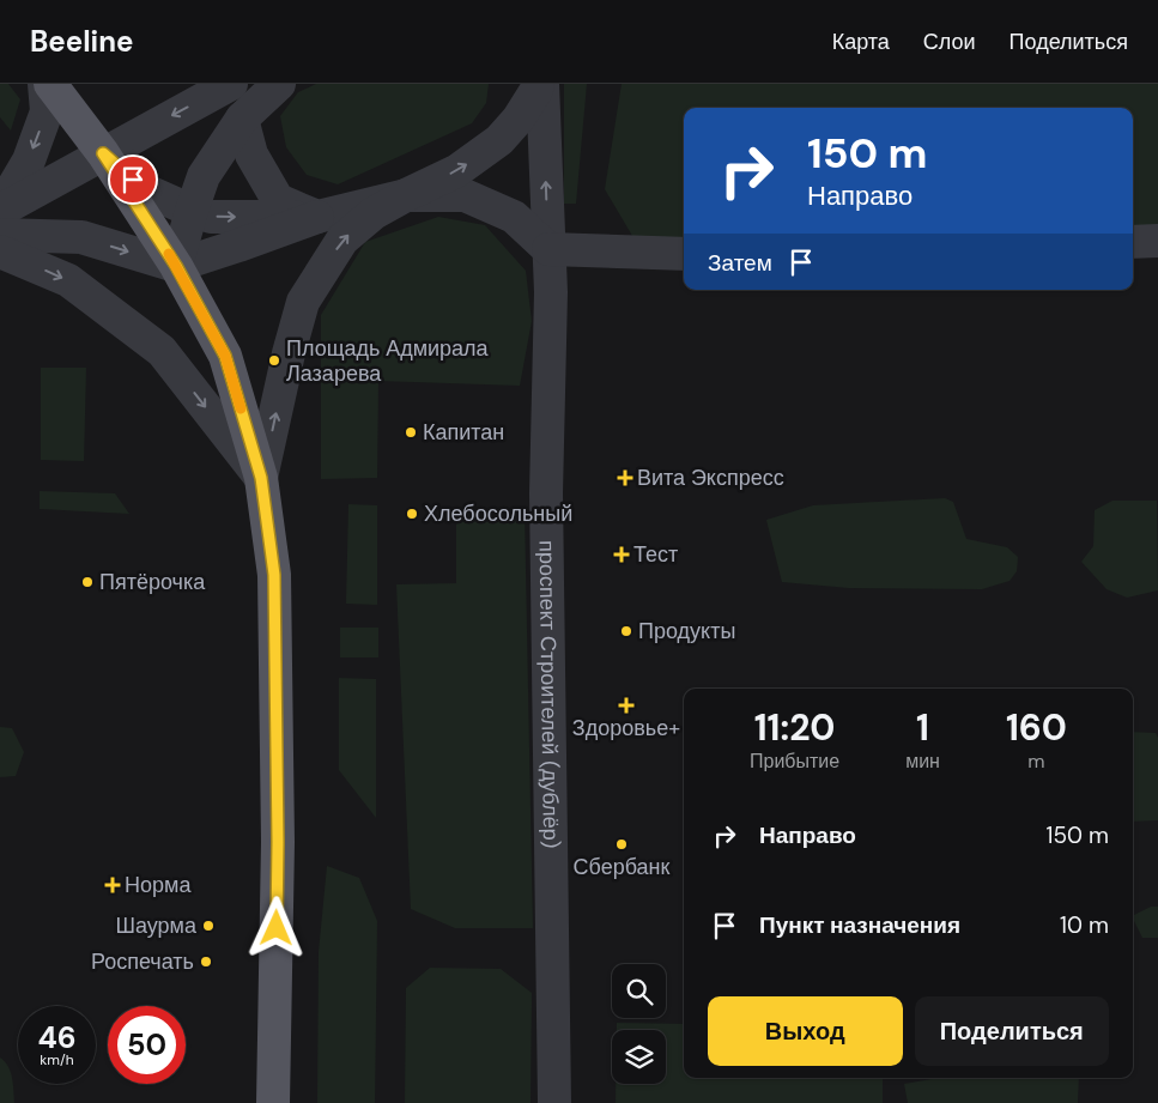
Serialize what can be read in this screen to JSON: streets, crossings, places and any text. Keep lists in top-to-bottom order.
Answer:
{
  "streets": {
    "street": ["проспект Строителей (дублёр)"]
  },
  "places": {
    "other": [
      "Площадь Адмирала Лазарева",
      "Капитан",
      "Хлебосольный",
      "Пятёрочка",
      "Продукты",
      "Сбербанк",
      "Шаурма",
      "Роспечать"
    ],
    "health": [
      "Вита Экспресс",
      "Тест",
      "Здоровье+",
      "Норма"
    ]
  },
  "page": {
    "header": "Beeline",
    "nav": ["Карта", "Слои", "Поделиться"],
    "turn": ["150 m", "Направо"],
    "then": "Затем",
    "eta": [
      "11:20",
      "Прибытие",
      "1",
      "мин",
      "160",
      "m"
    ],
    "list": [
      {
        "name": "Направо",
        "value": "150 m"
      },
      {
        "name": "Пункт назначения",
        "value": "10 m"
      }
    ],
    "buttons": ["Выход", "Поделиться"],
    "speed": "46 km/h",
    "limit": "50"
  }
}
